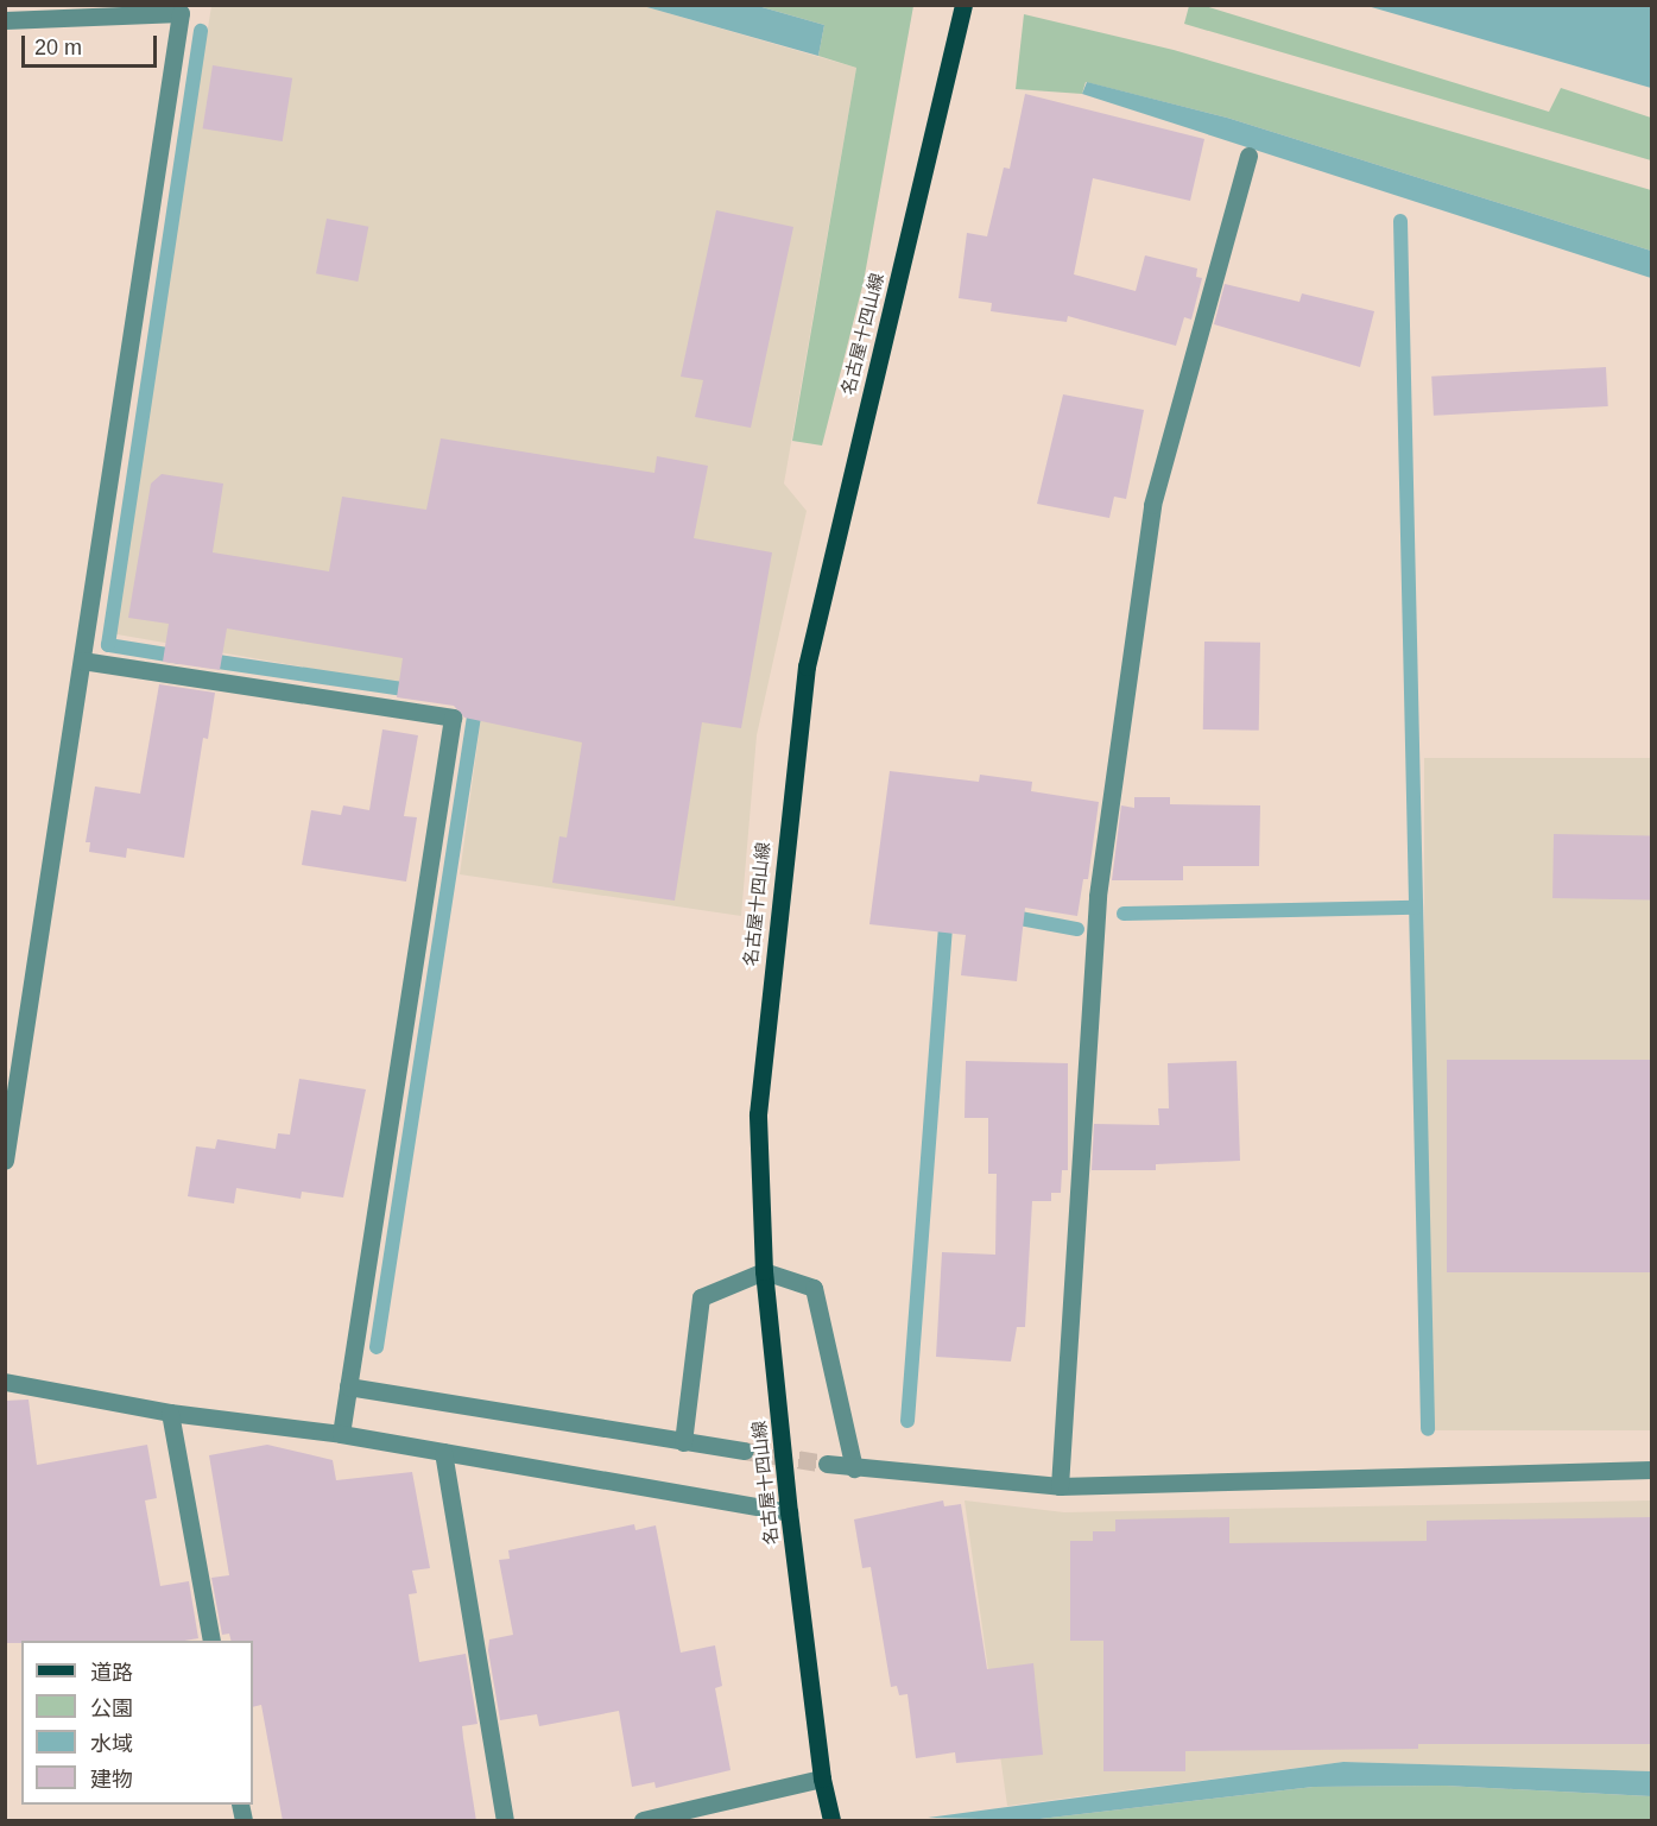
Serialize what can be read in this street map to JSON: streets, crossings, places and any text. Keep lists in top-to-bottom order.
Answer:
{
  "streets": {
    "main road": ["名古屋十四山線"]
  },
  "legend": [
    "道路",
    "公園",
    "水域",
    "建物"
  ],
  "scale_bar": "20 m"
}
